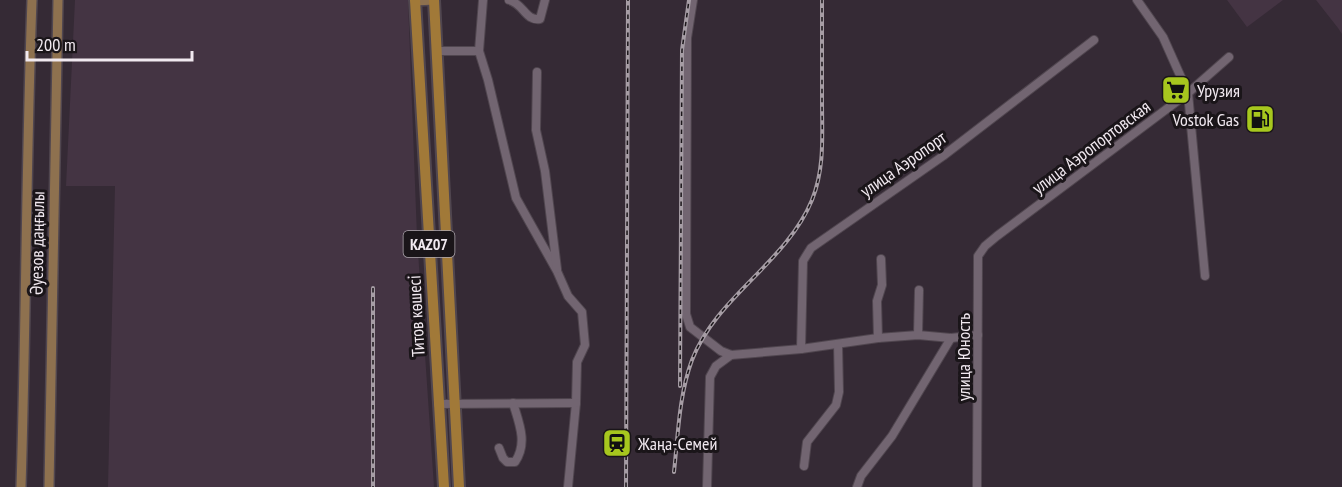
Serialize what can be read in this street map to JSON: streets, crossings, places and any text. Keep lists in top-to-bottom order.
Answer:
{
  "streets": {
    "highway": ["KAZ07", "Титов көшесі"],
    "main road": ["Әуезов даңғылы"],
    "street": ["улица Аэропортовская", "улица Аэропорт", "улица Юность"]
  },
  "crossings": [
    ["улица Аэропортовская", "улица Юность"]
  ],
  "places": {
    "supermarket": ["Урузия"],
    "fuel station": ["Vostok Gas"],
    "station": ["Жаңа-Семей"]
  },
  "scale_bar": "200 m"
}
